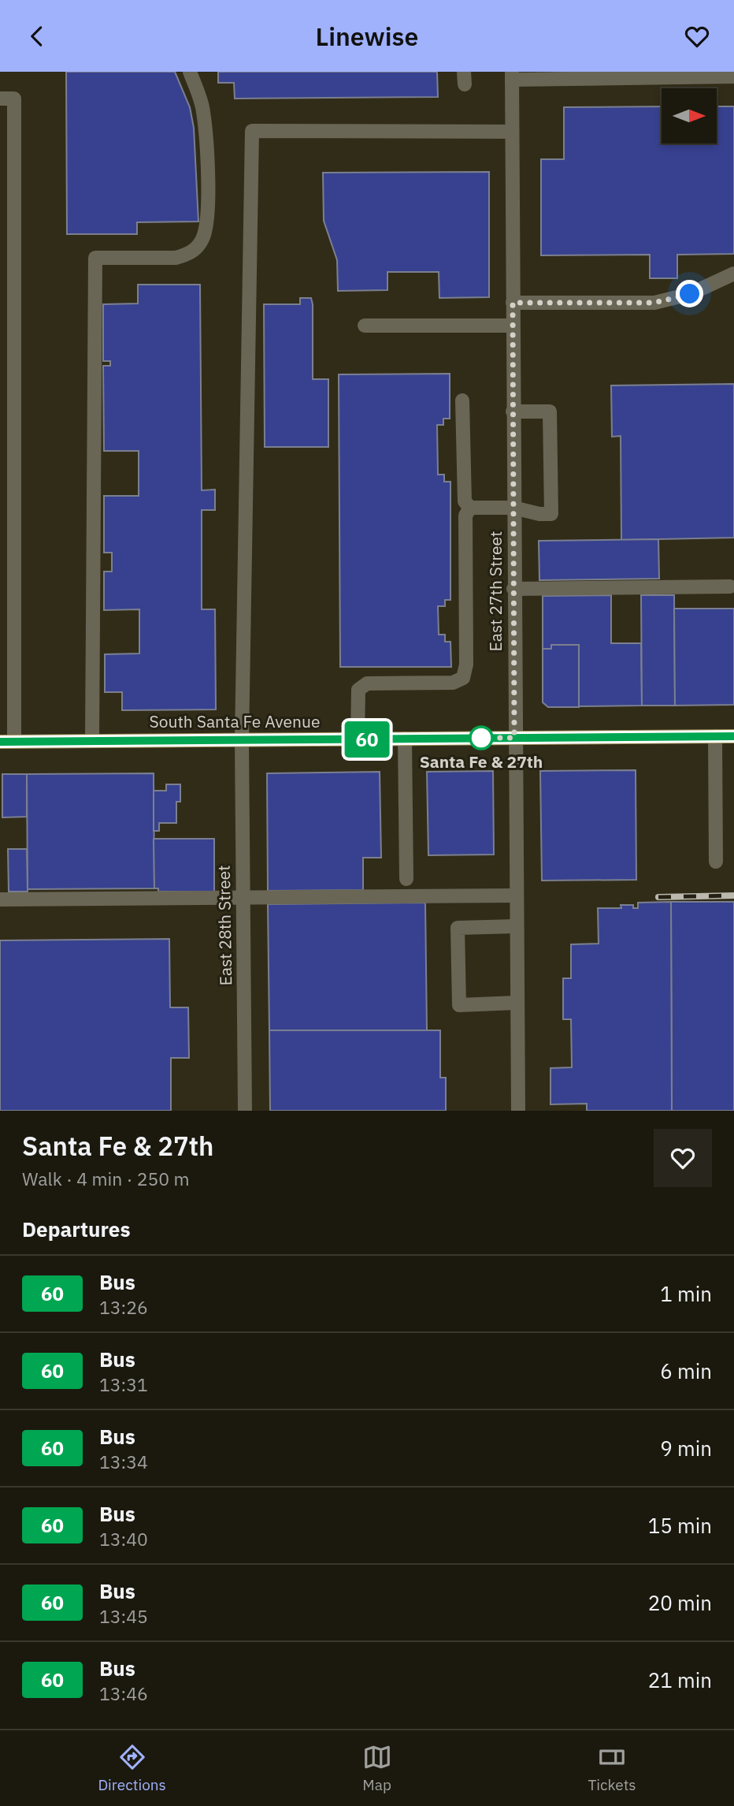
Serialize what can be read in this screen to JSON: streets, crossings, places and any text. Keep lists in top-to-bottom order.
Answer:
{
  "streets": {
    "main road": ["South Santa Fe Avenue"],
    "street": ["East 27th Street", "East 28th Street"]
  },
  "crossings": [
    ["East 27th Street", "South Santa Fe Avenue"],
    ["East 27th Street", "East 28th Street"],
    ["South Santa Fe Avenue", "East 28th Street"]
  ],
  "places": ["Santa Fe & 27th"],
  "lines": ["bus line 60"],
  "north": "right",
  "page": {
    "header": "Linewise",
    "on_map": "60",
    "heading": [
      ["Santa Fe & 27th", "Walk · 4 min · 250 m"],
      "Departures"
    ],
    "list": [
      {
        "mark": "60",
        "name": "Bus",
        "note": "13:26",
        "value": "1 min"
      },
      {
        "mark": "60",
        "name": "Bus",
        "note": "13:31",
        "value": "6 min"
      },
      {
        "mark": "60",
        "name": "Bus",
        "note": "13:34",
        "value": "9 min"
      },
      {
        "mark": "60",
        "name": "Bus",
        "note": "13:40",
        "value": "15 min"
      },
      {
        "mark": "60",
        "name": "Bus",
        "note": "13:45",
        "value": "20 min"
      },
      {
        "mark": "60",
        "name": "Bus",
        "note": "13:46",
        "value": "21 min"
      }
    ],
    "tabs": ["Directions", "Map", "Tickets"]
  }
}
